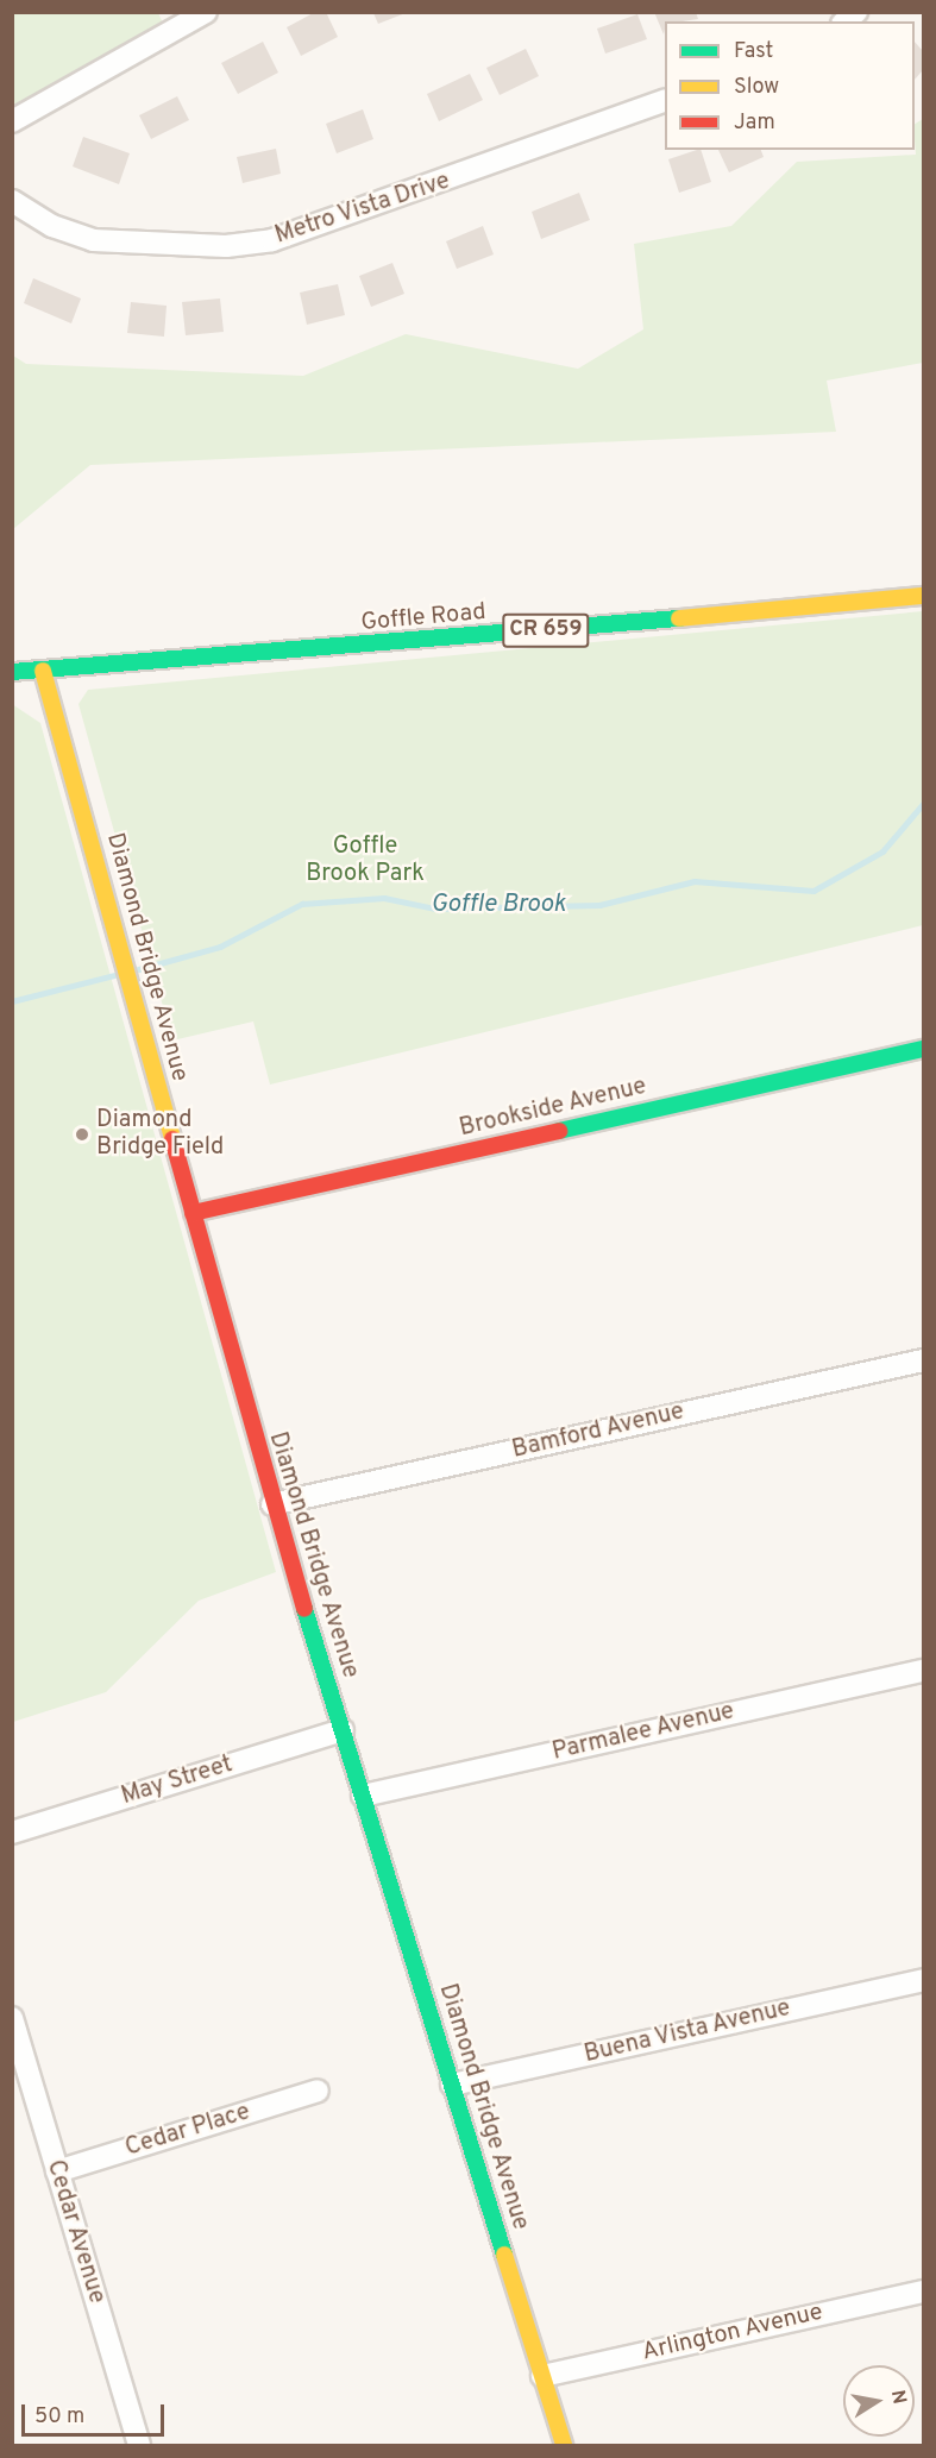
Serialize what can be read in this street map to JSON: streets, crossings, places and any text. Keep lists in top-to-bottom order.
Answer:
{
  "streets": {
    "street": [
      "Metro Vista Drive",
      "Goffle Road",
      "CR 659",
      "Diamond Bridge Avenue",
      "Brookside Avenue",
      "Bamford Avenue",
      "Parmalee Avenue",
      "May Street",
      "Buena Vista Avenue",
      "Cedar Place",
      "Cedar Avenue",
      "Arlington Avenue"
    ]
  },
  "crossings": [
    ["Goffle Road", "Diamond Bridge Avenue"],
    ["Diamond Bridge Avenue", "Brookside Avenue"],
    ["Diamond Bridge Avenue", "Bamford Avenue"],
    ["Diamond Bridge Avenue", "Parmalee Avenue"],
    ["Diamond Bridge Avenue", "May Street"],
    ["Diamond Bridge Avenue", "Buena Vista Avenue"],
    ["Diamond Bridge Avenue", "Arlington Avenue"],
    ["Cedar Place", "Cedar Avenue"]
  ],
  "water": ["Goffle Brook"],
  "parks": ["Goffle Brook Park"],
  "places": ["Diamond Bridge Field"],
  "legend": ["Fast", "Slow", "Jam"],
  "scale_bar": "50 m",
  "north": "right"
}
